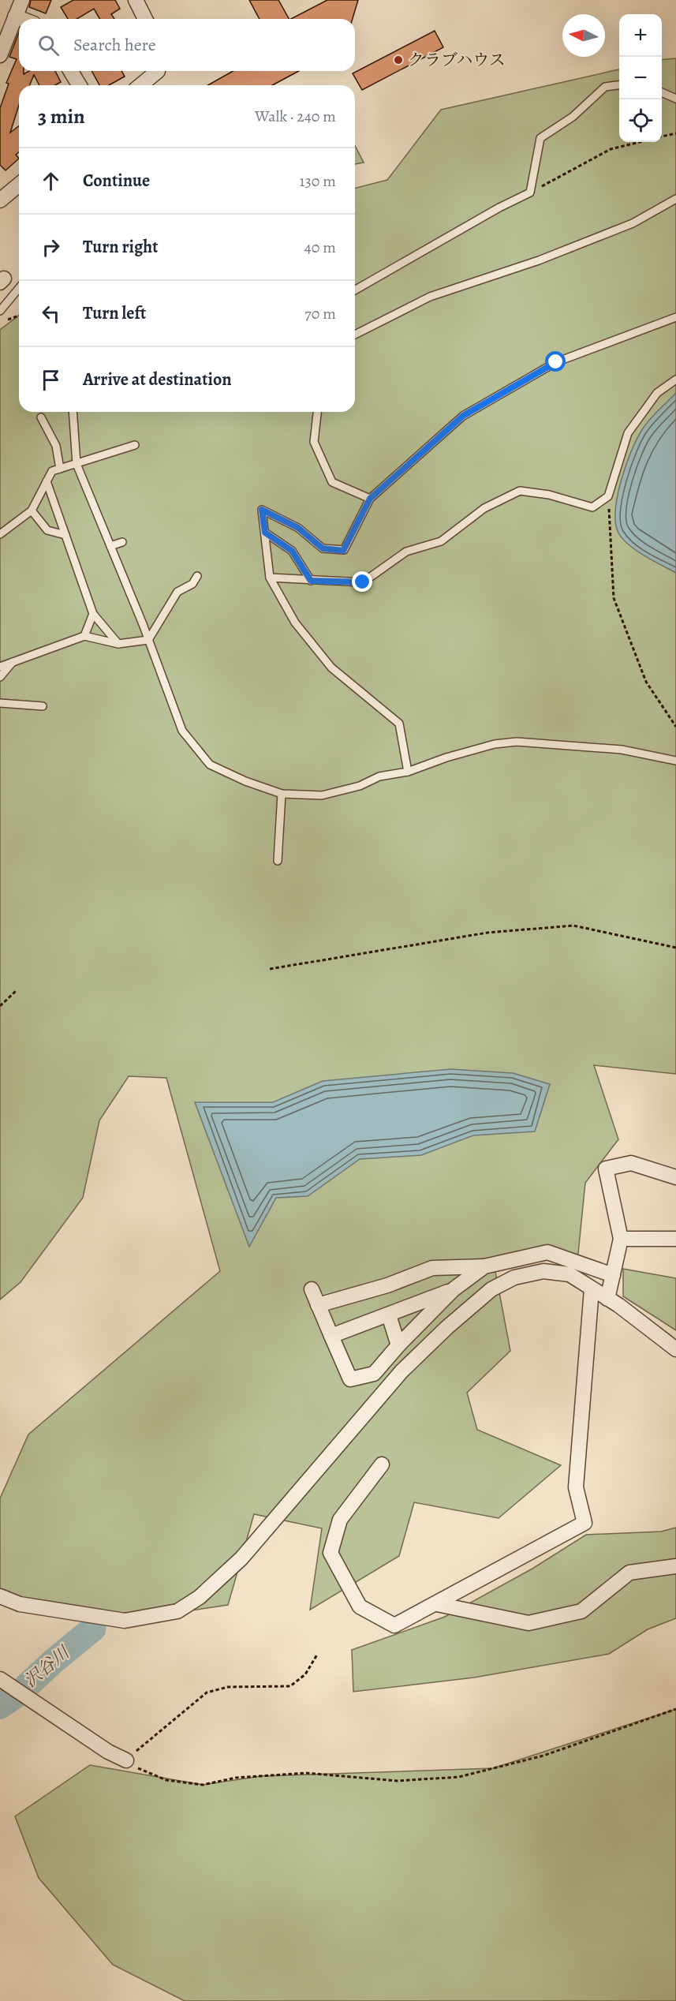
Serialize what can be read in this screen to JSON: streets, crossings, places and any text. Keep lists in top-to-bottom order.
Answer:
{
  "water": ["沢谷川"],
  "places": ["クラブハウス"],
  "north": "left",
  "page": {
    "map_buttons": ["+", "−"],
    "search": "Search here",
    "heading": ["3 min", "Walk · 240 m"],
    "list": [
      ["Continue", "130 m"],
      ["Turn right", "40 m"],
      ["Turn left", "70 m"],
      "Arrive at destination"
    ]
  }
}
